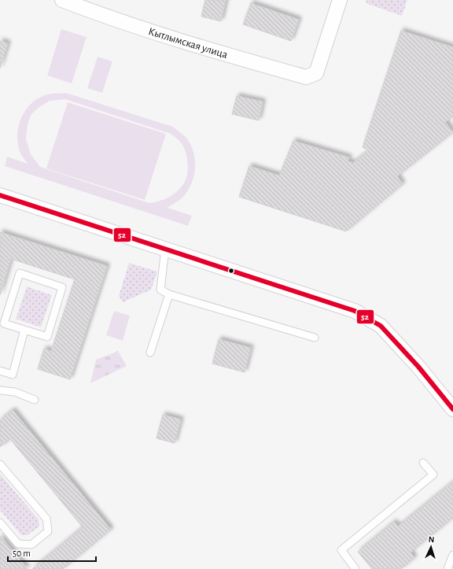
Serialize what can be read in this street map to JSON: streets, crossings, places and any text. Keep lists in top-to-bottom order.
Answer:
{
  "streets": {
    "street": ["Кытлымская улица"]
  },
  "lines": ["transit line 52"],
  "scale_bar": "50 m",
  "north": "top"
}
